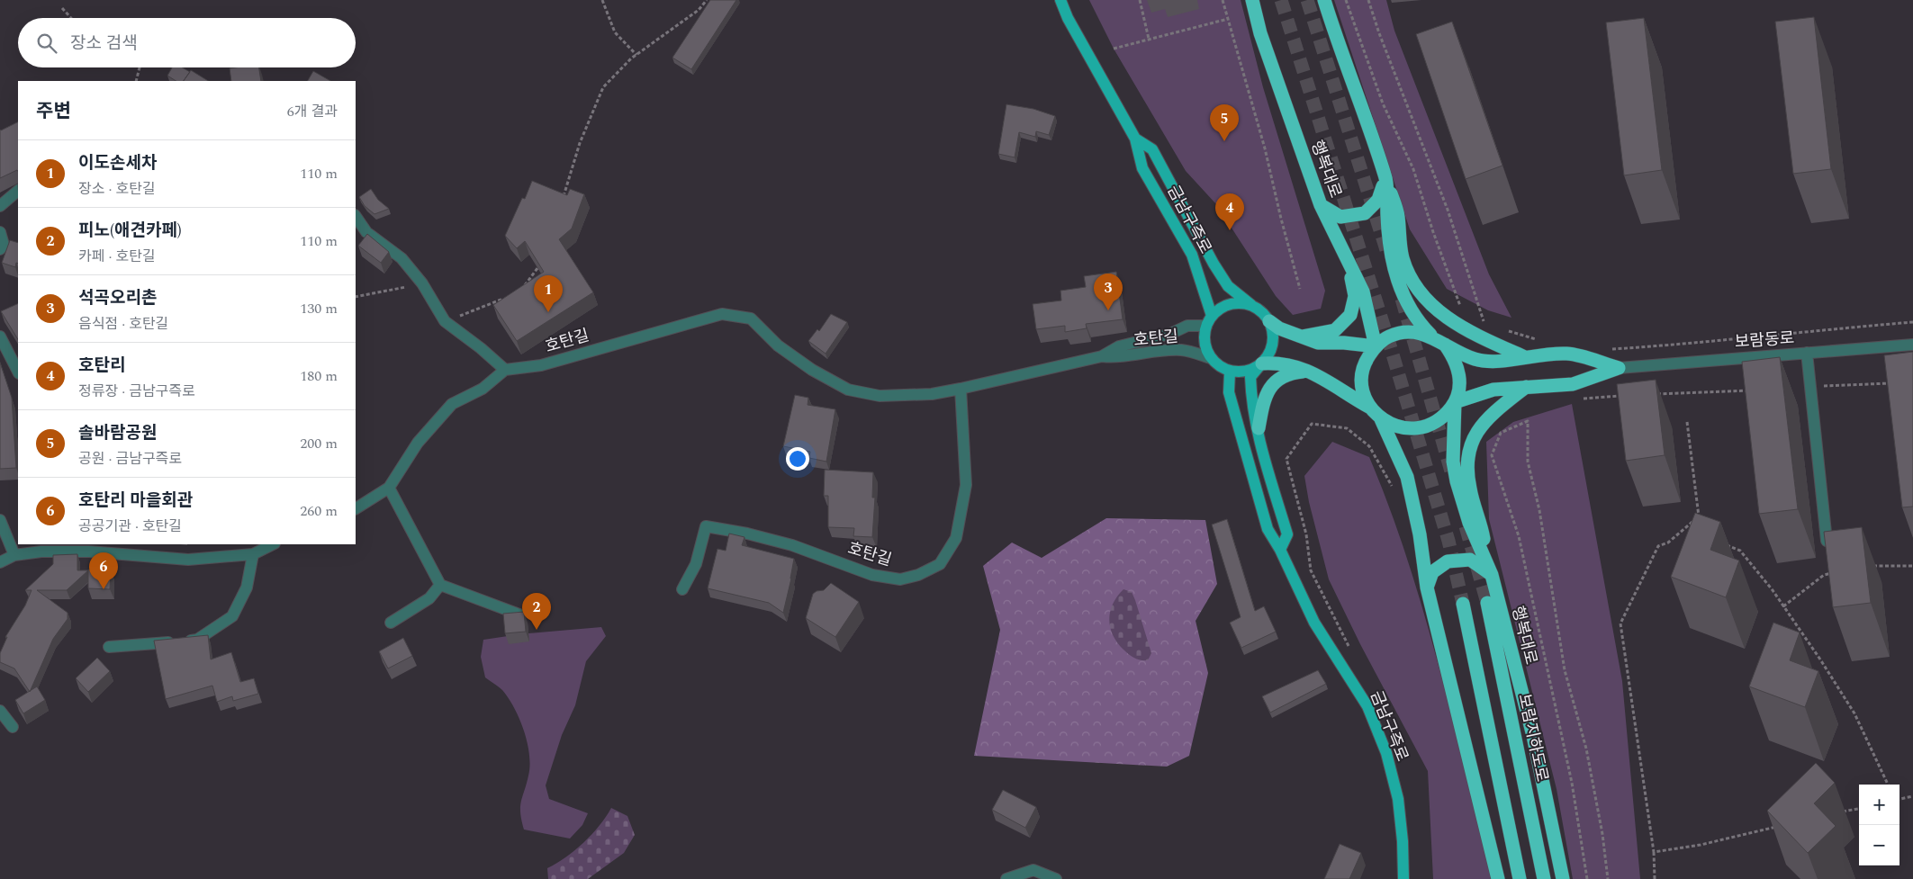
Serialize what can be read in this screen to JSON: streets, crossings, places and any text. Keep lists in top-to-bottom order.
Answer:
{
  "streets": {
    "highway": ["행복대로", "보람지하도로"],
    "main road": ["금남구즉로"],
    "street": ["호탄길", "보람동로"]
  },
  "crossings": [
    ["금남구즉로", "호탄길"]
  ],
  "page": {
    "search": "장소 검색",
    "heading": ["주변", "6개 결과"],
    "pins": [
      "5",
      "4",
      "3",
      "1",
      "6",
      "2"
    ],
    "list": [
      {
        "mark": "1",
        "name": "이도손세차",
        "note": "장소 · 호탄길",
        "value": "110 m"
      },
      {
        "mark": "2",
        "name": "피노(애견카페)",
        "note": "카페 · 호탄길",
        "value": "110 m"
      },
      {
        "mark": "3",
        "name": "석곡오리촌",
        "note": "음식점 · 호탄길",
        "value": "130 m"
      },
      {
        "mark": "4",
        "name": "호탄리",
        "note": "정류장 · 금남구즉로",
        "value": "180 m"
      },
      {
        "mark": "5",
        "name": "솔바람공원",
        "note": "공원 · 금남구즉로",
        "value": "200 m"
      },
      {
        "mark": "6",
        "name": "호탄리 마을회관",
        "note": "공공기관 · 호탄길",
        "value": "260 m"
      }
    ],
    "map_buttons": ["+", "−"]
  }
}
